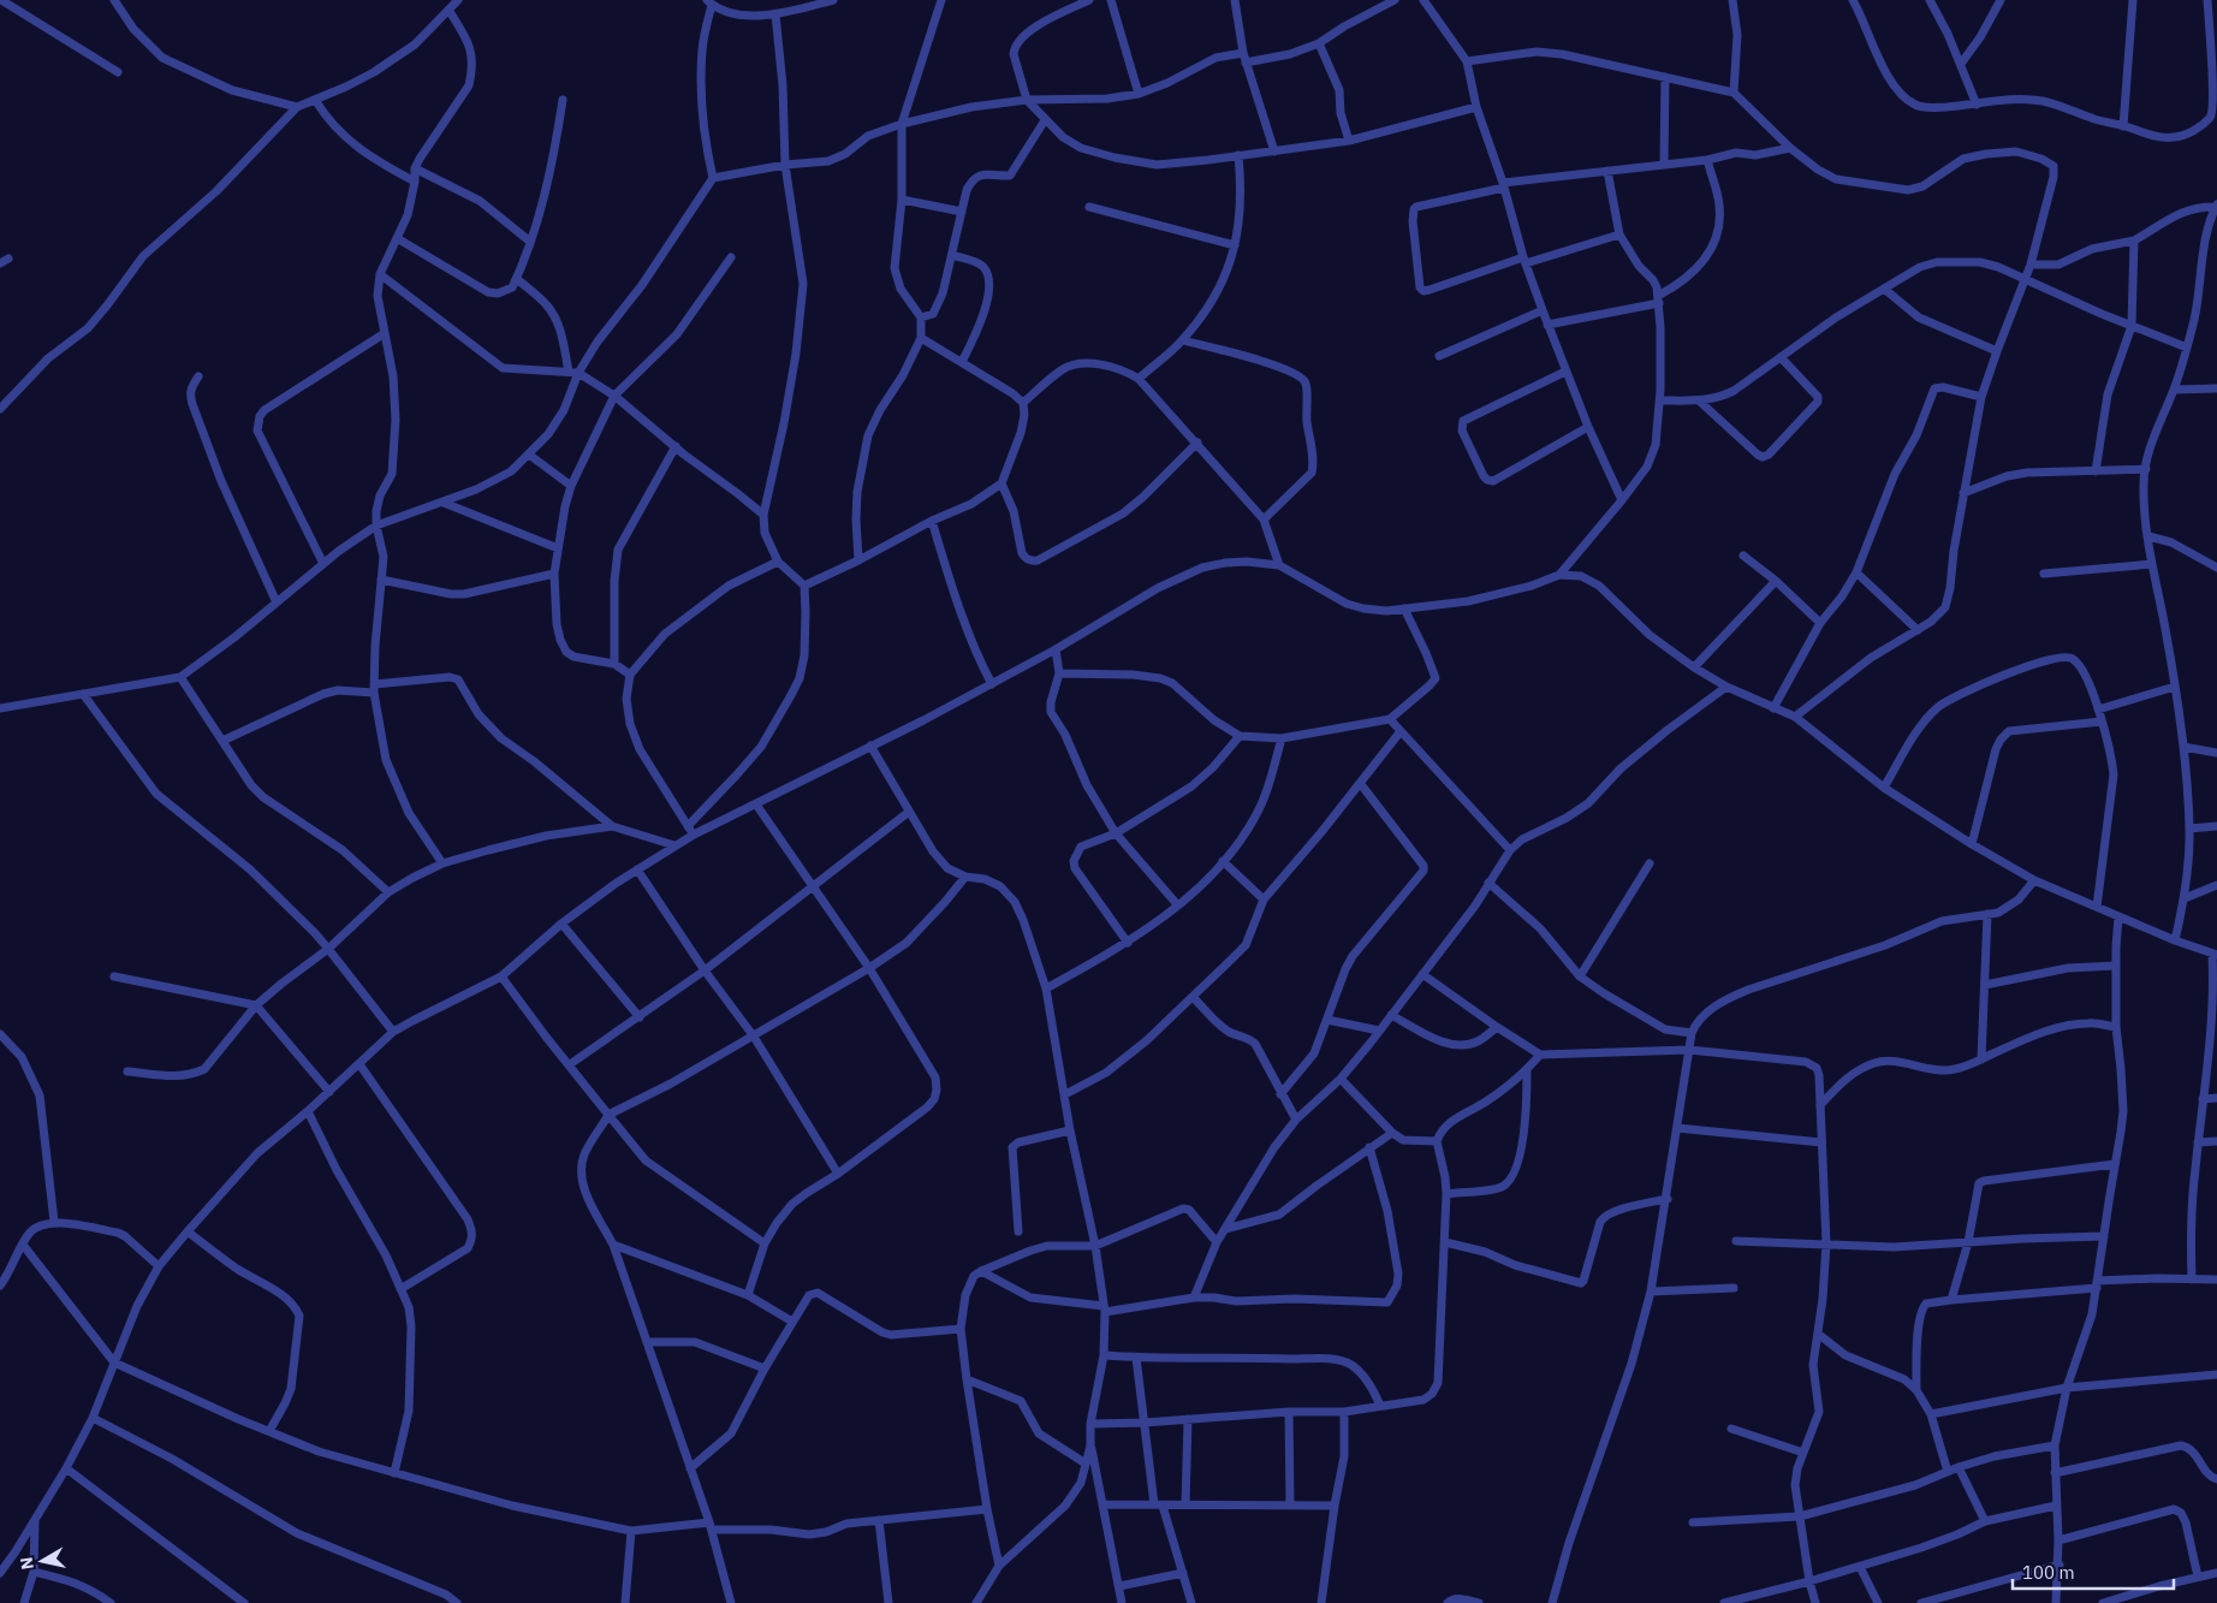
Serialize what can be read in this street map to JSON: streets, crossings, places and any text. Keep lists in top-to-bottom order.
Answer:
{
  "scale_bar": "100 m",
  "north": "left"
}
